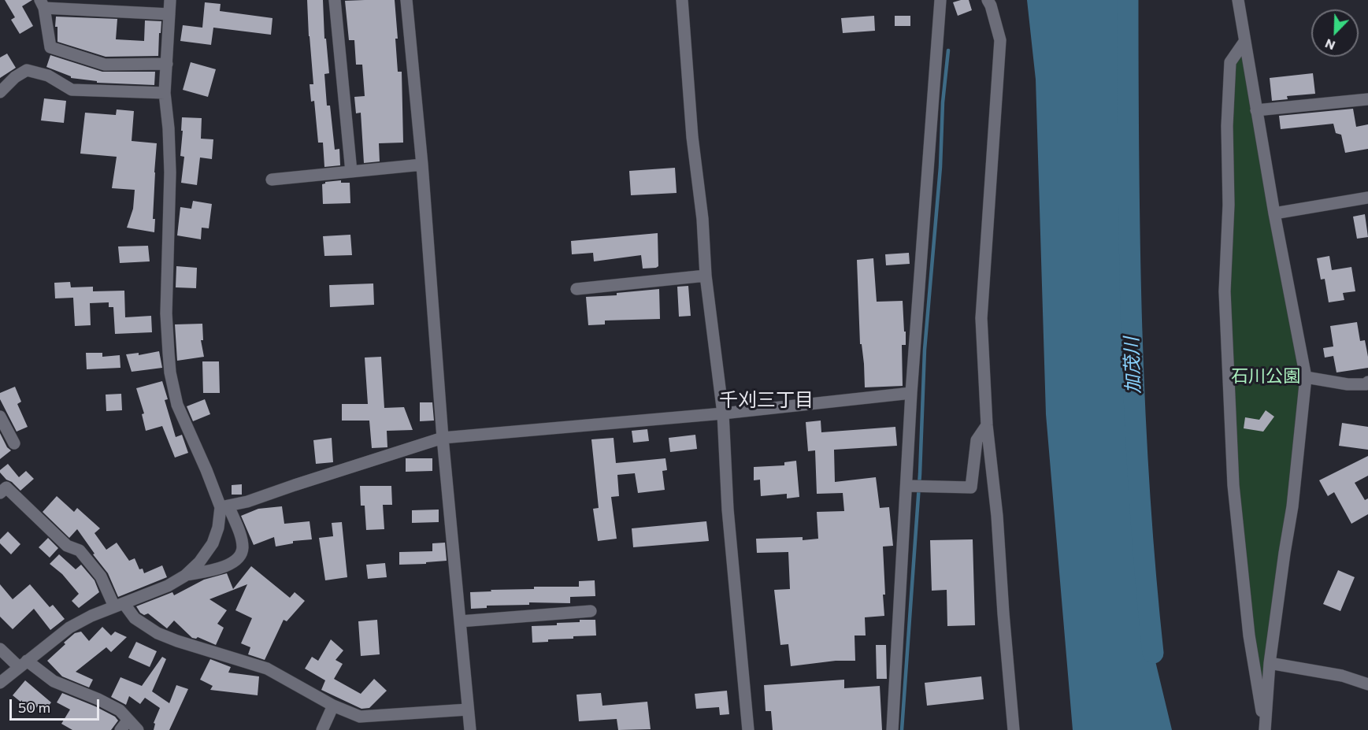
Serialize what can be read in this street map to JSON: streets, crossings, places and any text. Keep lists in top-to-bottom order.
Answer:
{
  "districts": ["千刈三丁目"],
  "water": ["加茂川"],
  "parks": ["石川公園"],
  "scale_bar": "50 m",
  "north": "bottom left"
}
